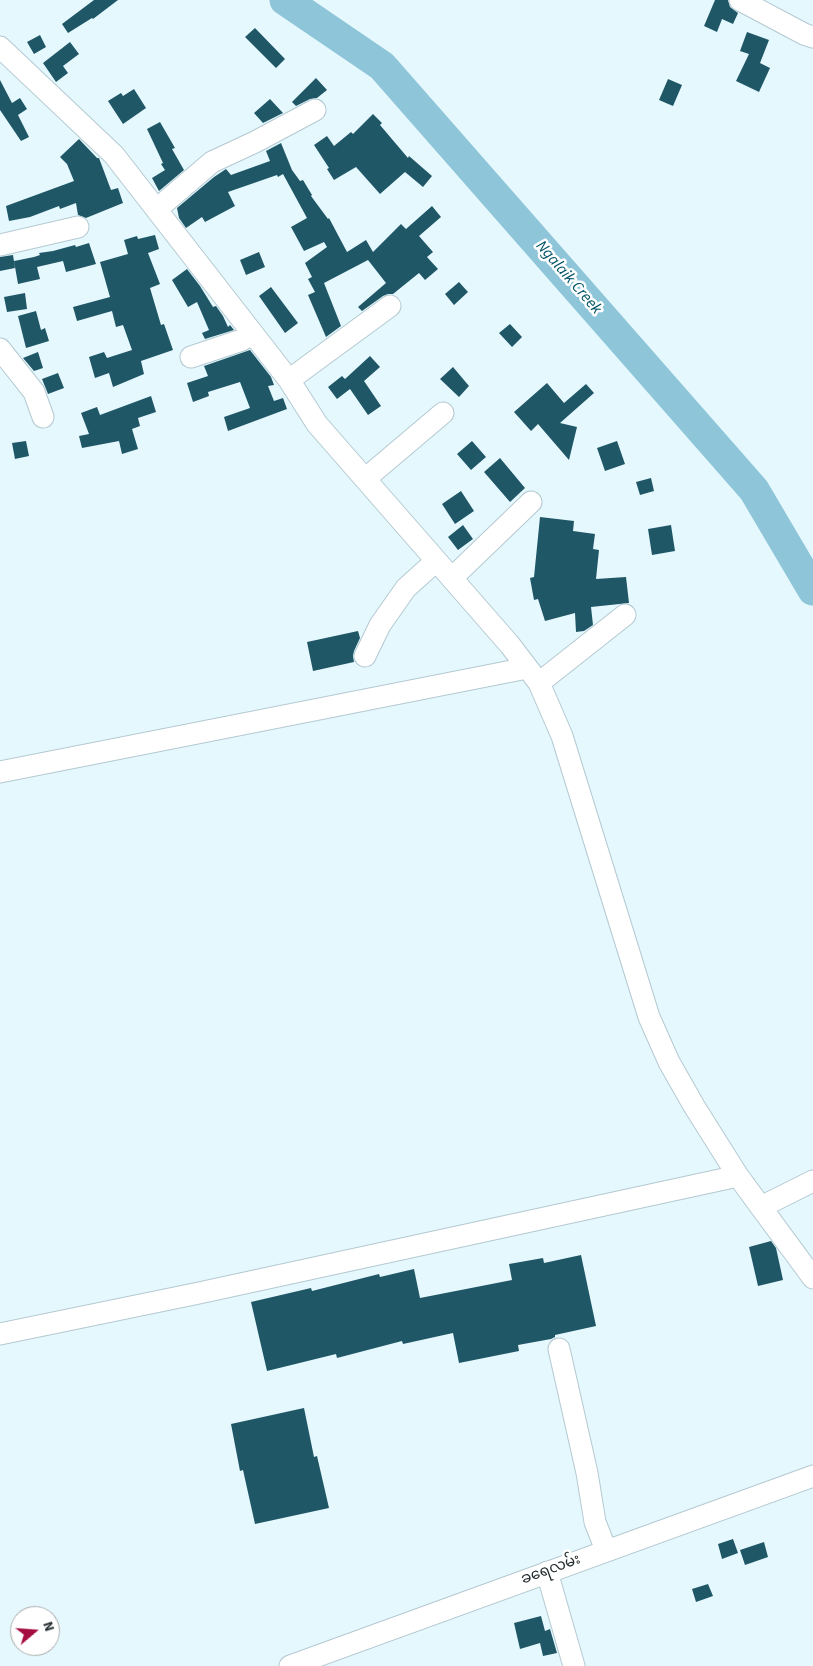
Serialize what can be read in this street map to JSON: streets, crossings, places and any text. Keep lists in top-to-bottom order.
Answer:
{
  "streets": {
    "street": ["ခရေလမ်း"]
  },
  "water": ["Ngalaik Creek"],
  "north": "right"
}
